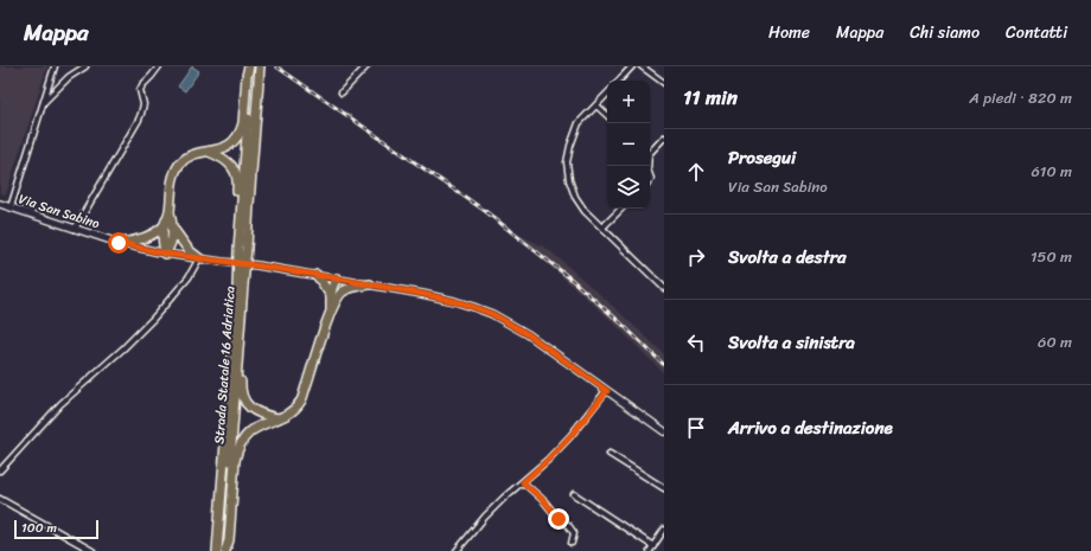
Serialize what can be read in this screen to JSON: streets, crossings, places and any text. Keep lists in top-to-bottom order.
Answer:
{
  "streets": {
    "highway": ["Strada Statale 16 Adriatica"],
    "street": ["Via San Sabino"]
  },
  "scale_bar": "100 m",
  "page": {
    "header": "Mappa",
    "nav": [
      "Home",
      "Mappa",
      "Chi siamo",
      "Contatti"
    ],
    "heading": ["11 min", "A piedi · 820 m"],
    "map_buttons": ["+", "−"],
    "list": [
      ["Prosegui", "Via San Sabino", "610 m"],
      ["Svolta a destra", "150 m"],
      ["Svolta a sinistra", "60 m"],
      "Arrivo a destinazione"
    ],
    "scale": "100 m"
  }
}
